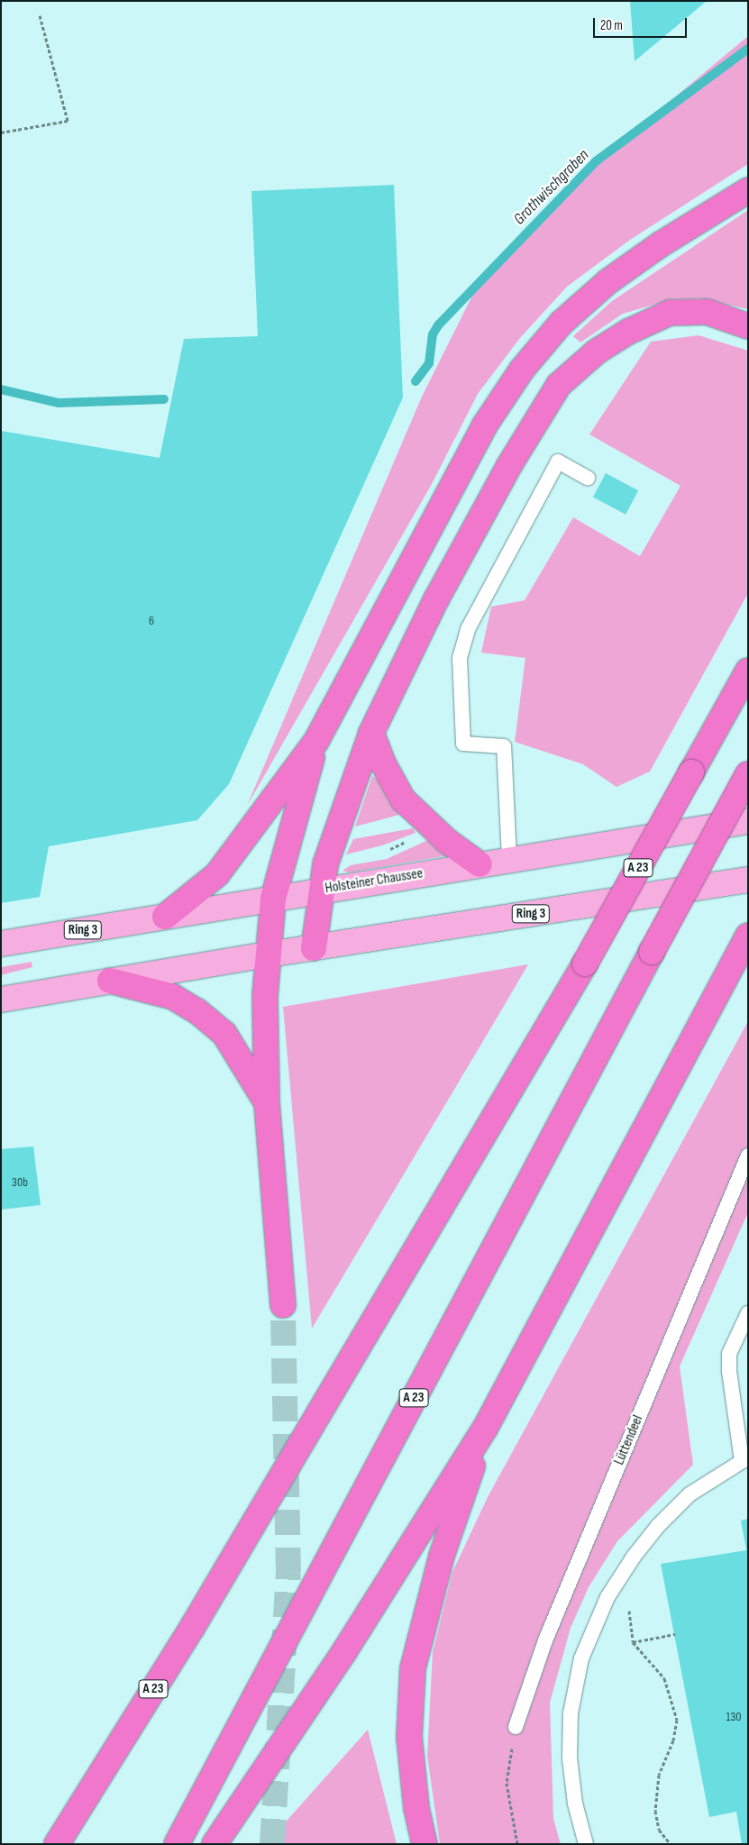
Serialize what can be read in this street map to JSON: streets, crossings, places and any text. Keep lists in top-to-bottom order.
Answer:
{
  "streets": {
    "highway": ["A 23"],
    "main road": ["Holsteiner Chaussee", "Ring 3"],
    "lane": ["Lüttendeel"]
  },
  "water": ["Grothwischgraben"],
  "house_numbers": ["6", "30b", "130"],
  "scale_bar": "20 m"
}
